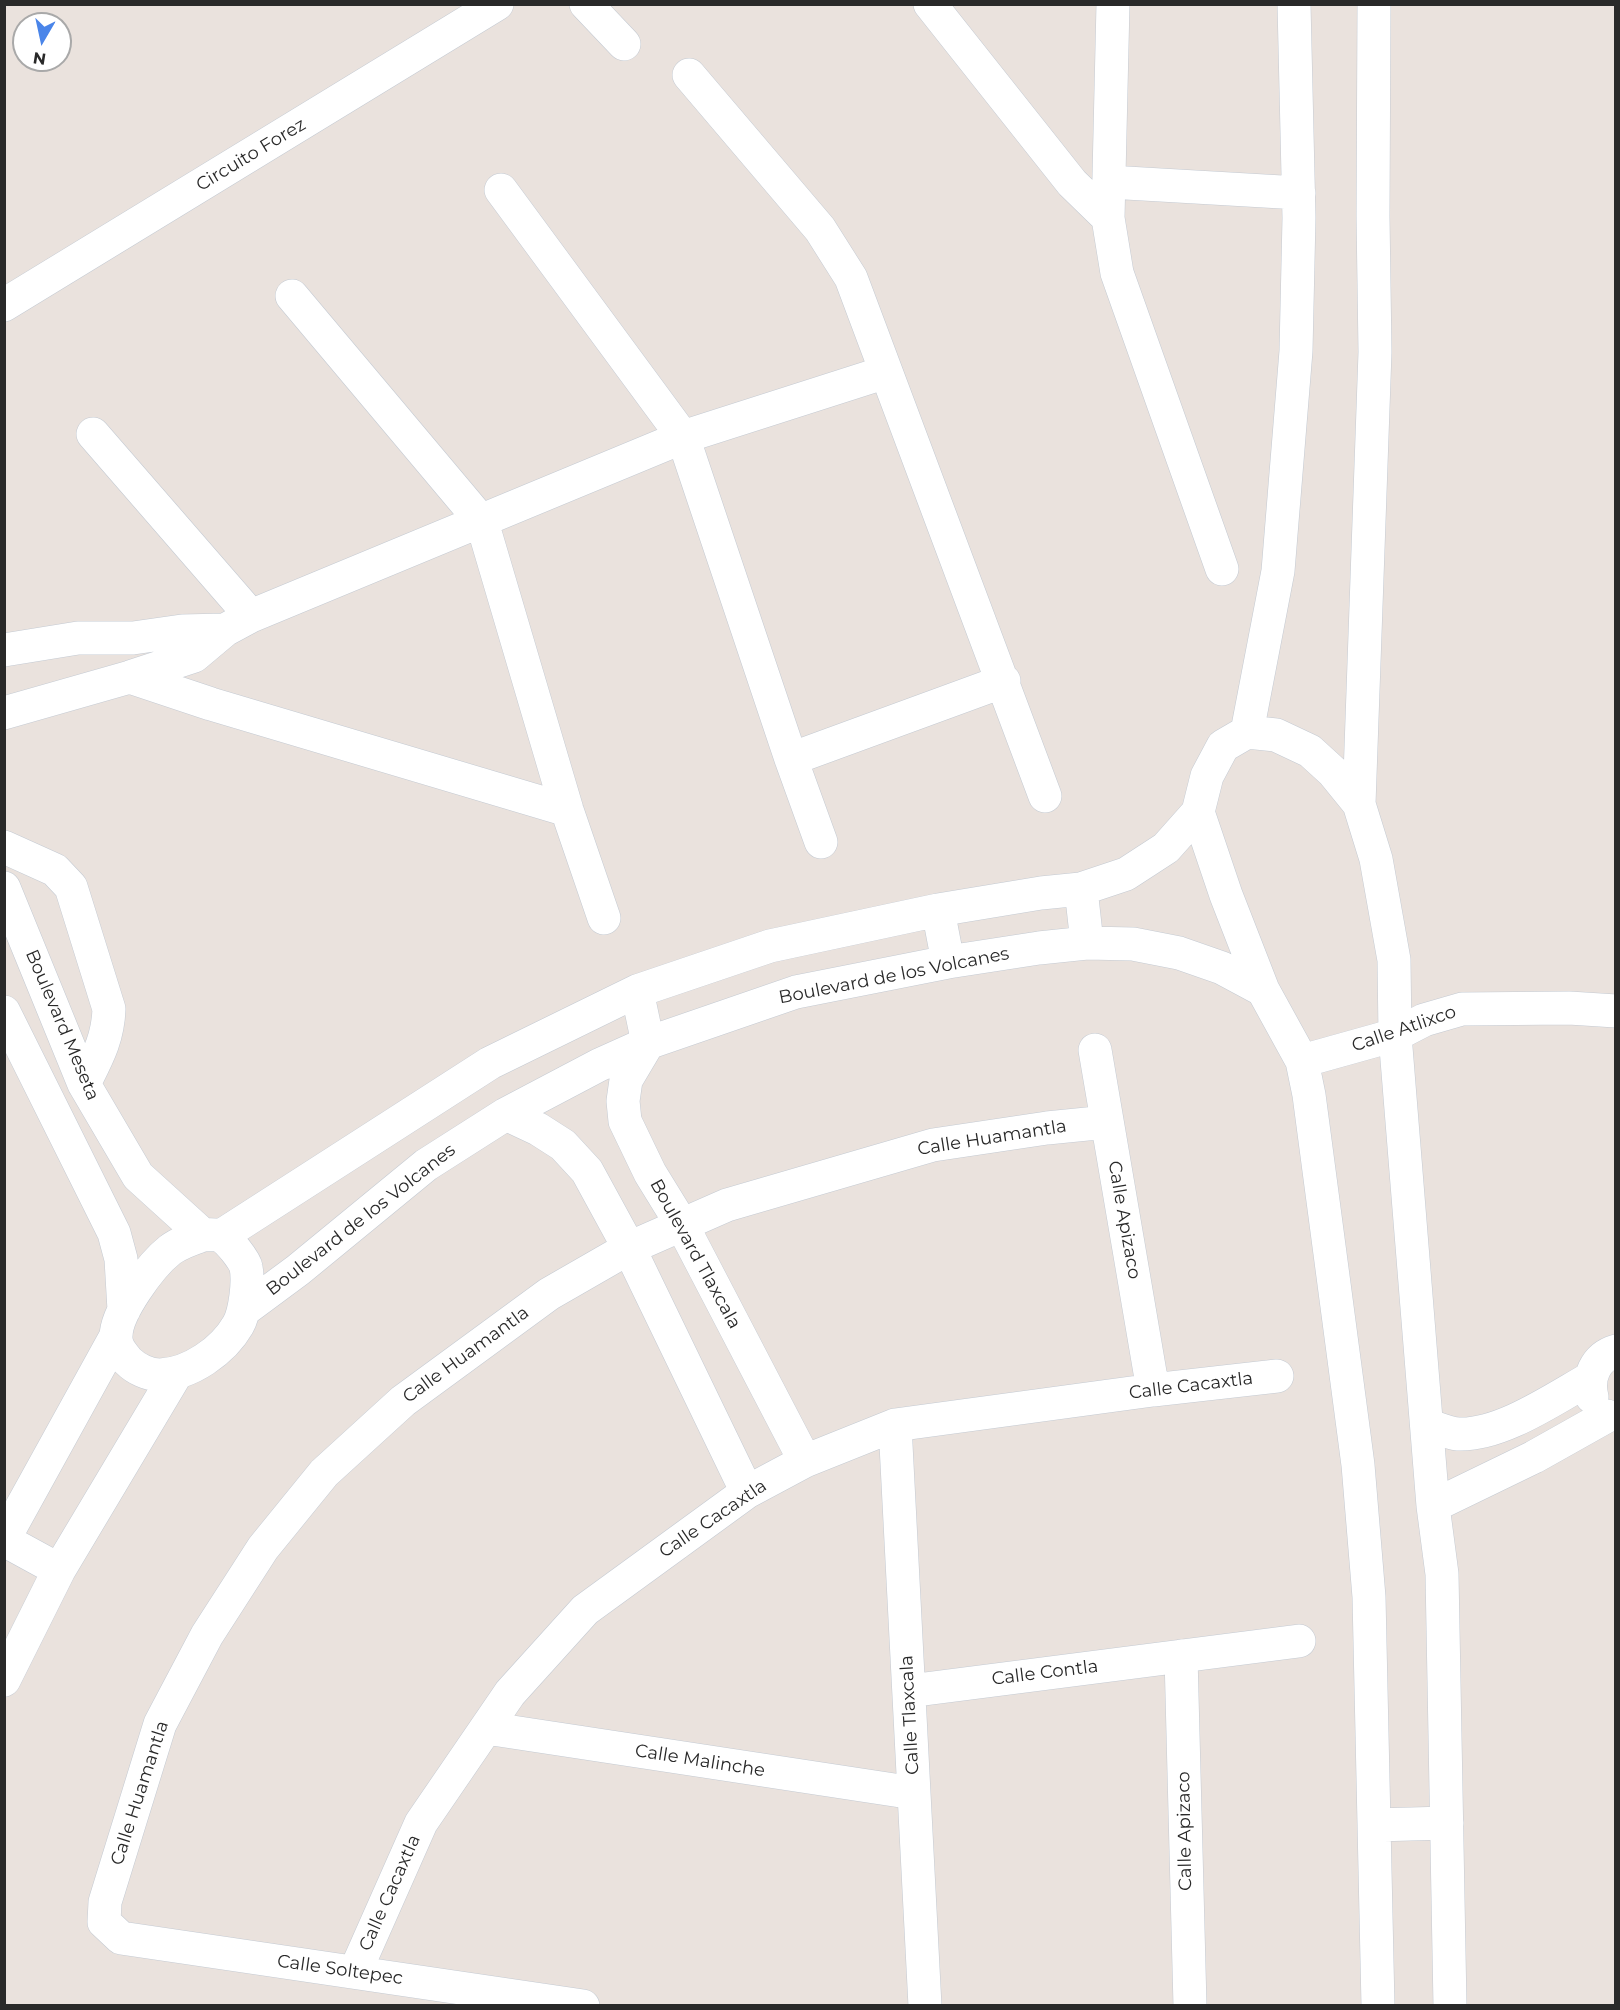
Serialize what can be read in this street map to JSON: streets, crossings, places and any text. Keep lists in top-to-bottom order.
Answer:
{
  "streets": {
    "street": [
      "Circuito Forez",
      "Boulevard de los Volcanes",
      "Boulevard Meseta",
      "Calle Atlixco",
      "Calle Huamantla",
      "Calle Apizaco",
      "Boulevard Tlaxcala",
      "Calle Cacaxtla",
      "Calle Contla",
      "Calle Tlaxcala",
      "Calle Malinche",
      "Calle Soltepec"
    ]
  },
  "crossings": [
    ["Boulevard de los Volcanes", "Boulevard Meseta"],
    ["Boulevard de los Volcanes", "Boulevard Tlaxcala"],
    ["Calle Huamantla", "Calle Apizaco"],
    ["Calle Huamantla", "Boulevard Tlaxcala"],
    ["Calle Huamantla", "Calle Soltepec"],
    ["Calle Apizaco", "Calle Cacaxtla"],
    ["Calle Apizaco", "Calle Contla"],
    ["Boulevard Tlaxcala", "Calle Cacaxtla"],
    ["Calle Cacaxtla", "Calle Tlaxcala"],
    ["Calle Cacaxtla", "Calle Malinche"],
    ["Calle Cacaxtla", "Calle Soltepec"],
    ["Calle Contla", "Calle Tlaxcala"],
    ["Calle Tlaxcala", "Calle Malinche"]
  ],
  "north": "bottom"
}
